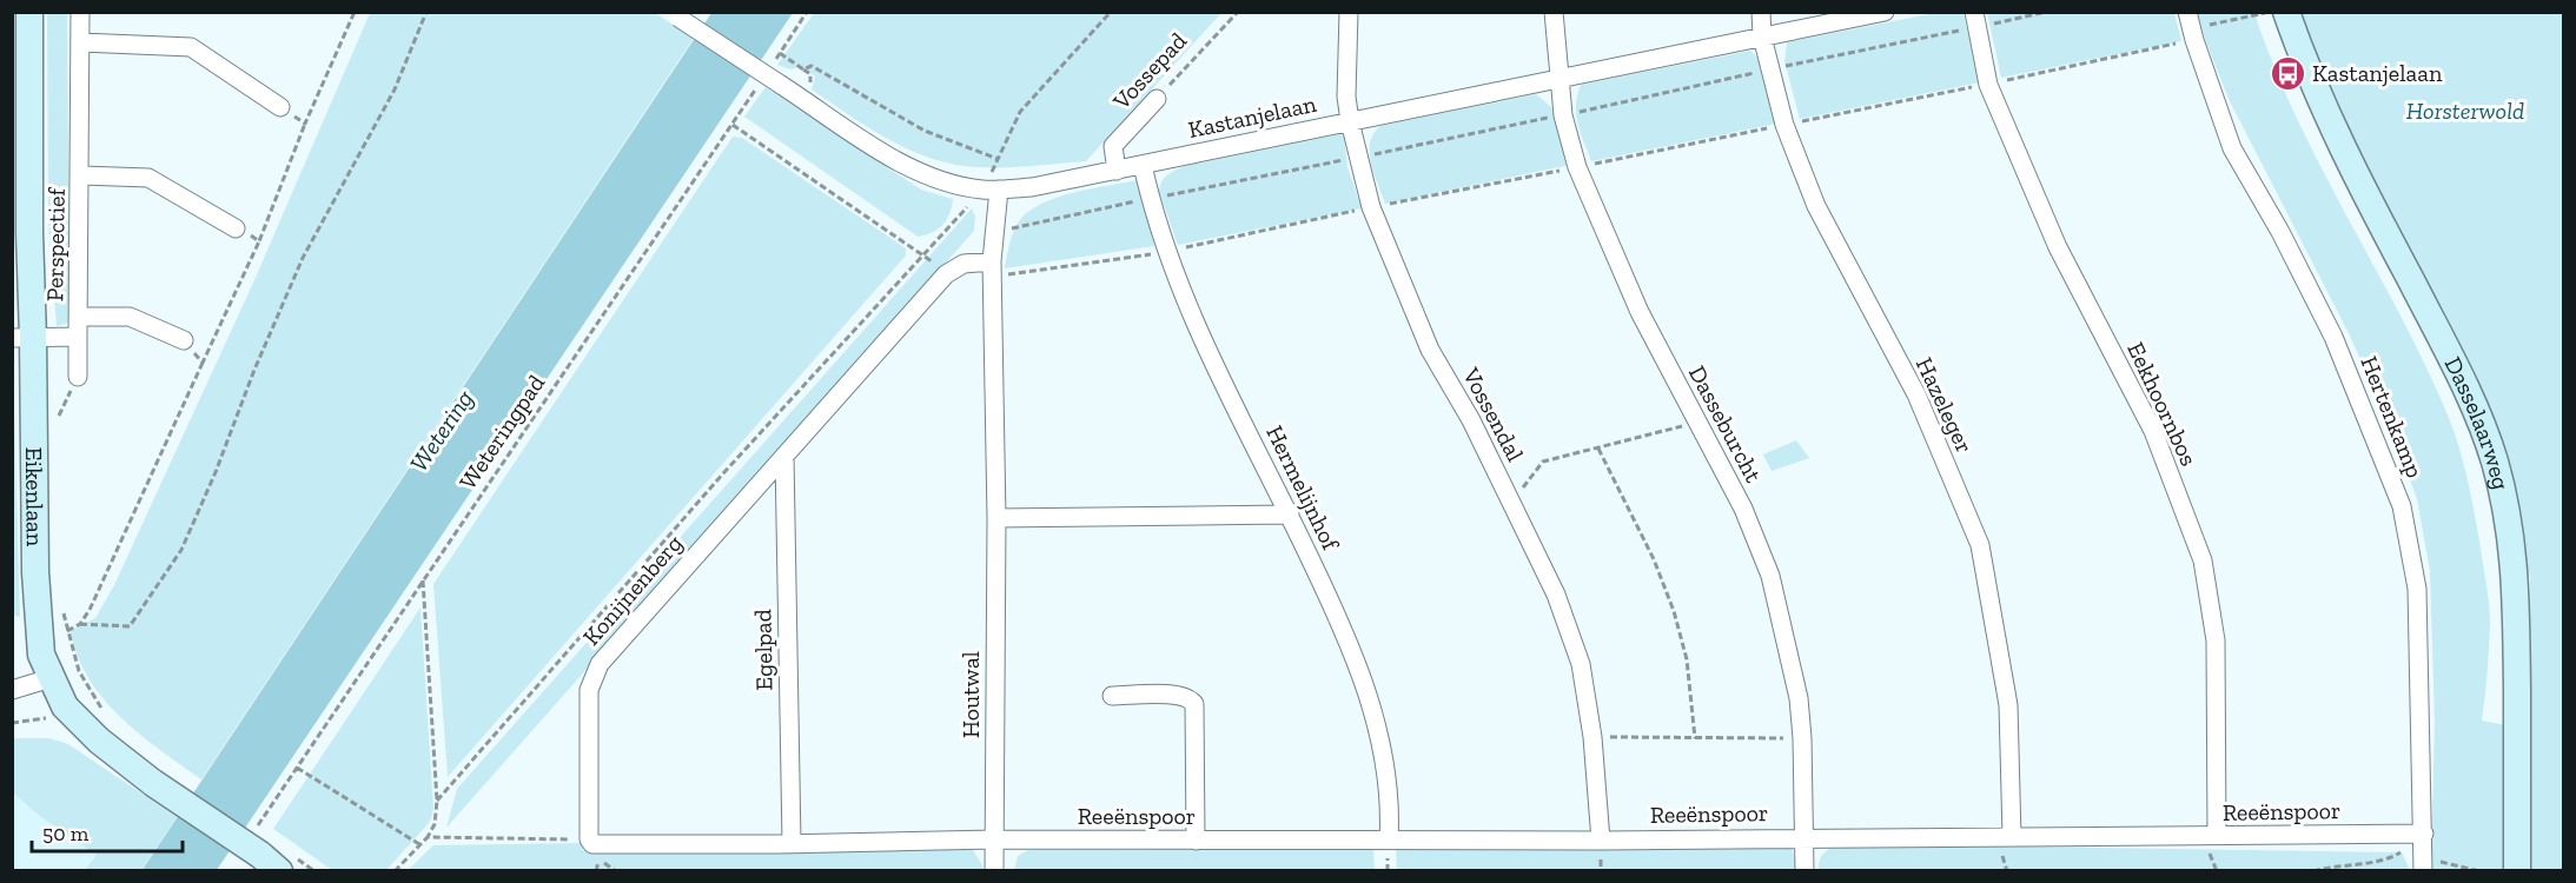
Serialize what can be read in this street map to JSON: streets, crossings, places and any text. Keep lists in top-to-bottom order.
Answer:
{
  "streets": {
    "street": [
      "Vossepad",
      "Kastanjelaan",
      "Perspectief",
      "Eekhoornbos",
      "Hazeleger",
      "Vossendal",
      "Hertenkamp",
      "Dasseburcht",
      "Dasselaarweg",
      "Hermelijnhof",
      "Eikenlaan",
      "Konijnenberg",
      "Egelpad",
      "Houtwal",
      "Reeënspoor"
    ],
    "path": ["Weteringpad"]
  },
  "crossings": [
    ["Vossepad", "Kastanjelaan"],
    ["Kastanjelaan", "Hazeleger"],
    ["Kastanjelaan", "Vossendal"],
    ["Kastanjelaan", "Dasseburcht"],
    ["Kastanjelaan", "Hermelijnhof"],
    ["Kastanjelaan", "Houtwal"],
    ["Perspectief", "Eikenlaan"],
    ["Eekhoornbos", "Reeënspoor"],
    ["Hazeleger", "Reeënspoor"],
    ["Vossendal", "Reeënspoor"],
    ["Hertenkamp", "Reeënspoor"],
    ["Dasseburcht", "Reeënspoor"],
    ["Hermelijnhof", "Reeënspoor"],
    ["Konijnenberg", "Egelpad"],
    ["Konijnenberg", "Houtwal"],
    ["Houtwal", "Reeënspoor"]
  ],
  "water": ["Wetering"],
  "parks": ["Horsterwold"],
  "places": {
    "bus stop": ["Kastanjelaan"]
  },
  "scale_bar": "50 m"
}
